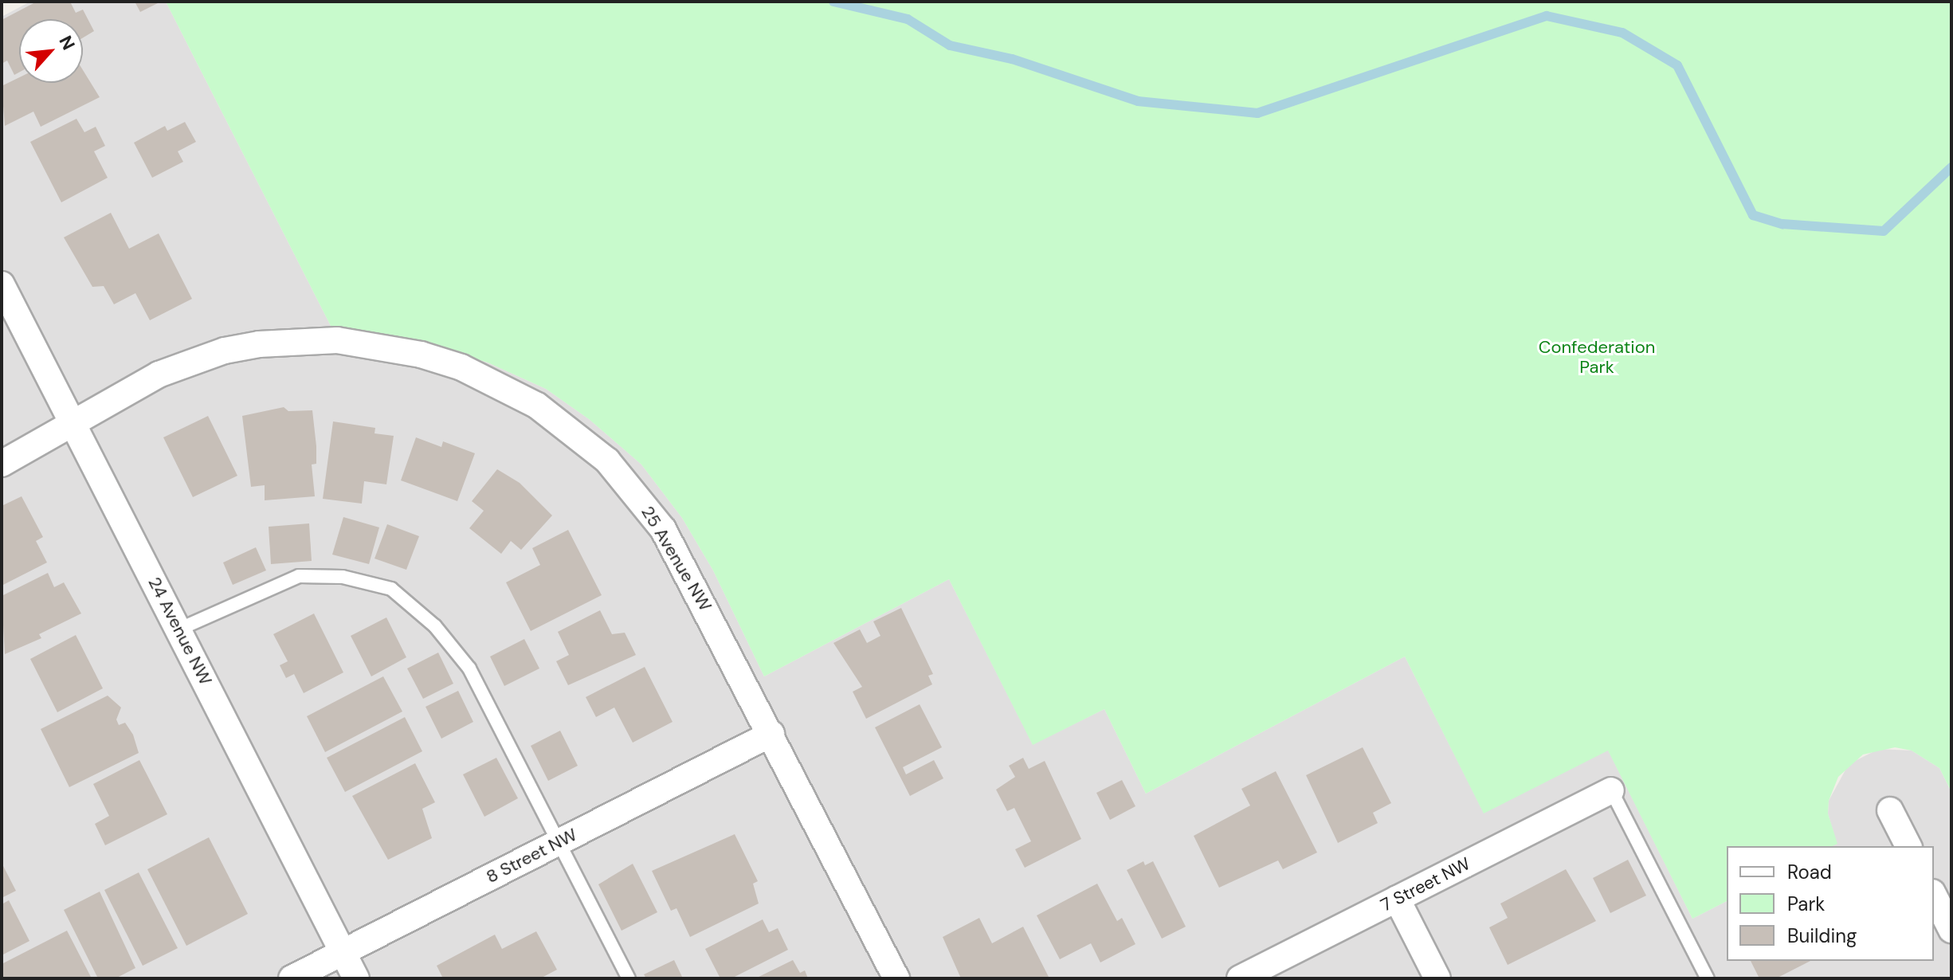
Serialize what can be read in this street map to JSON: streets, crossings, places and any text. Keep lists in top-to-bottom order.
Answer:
{
  "streets": {
    "street": [
      "25 Avenue NW",
      "24 Avenue NW",
      "8 Street NW",
      "7 Street NW"
    ]
  },
  "crossings": [
    ["25 Avenue NW", "24 Avenue NW"],
    ["25 Avenue NW", "8 Street NW"],
    ["24 Avenue NW", "8 Street NW"]
  ],
  "parks": ["Confederation Park"],
  "legend": ["Road", "Park", "Building"],
  "north": "top right"
}
